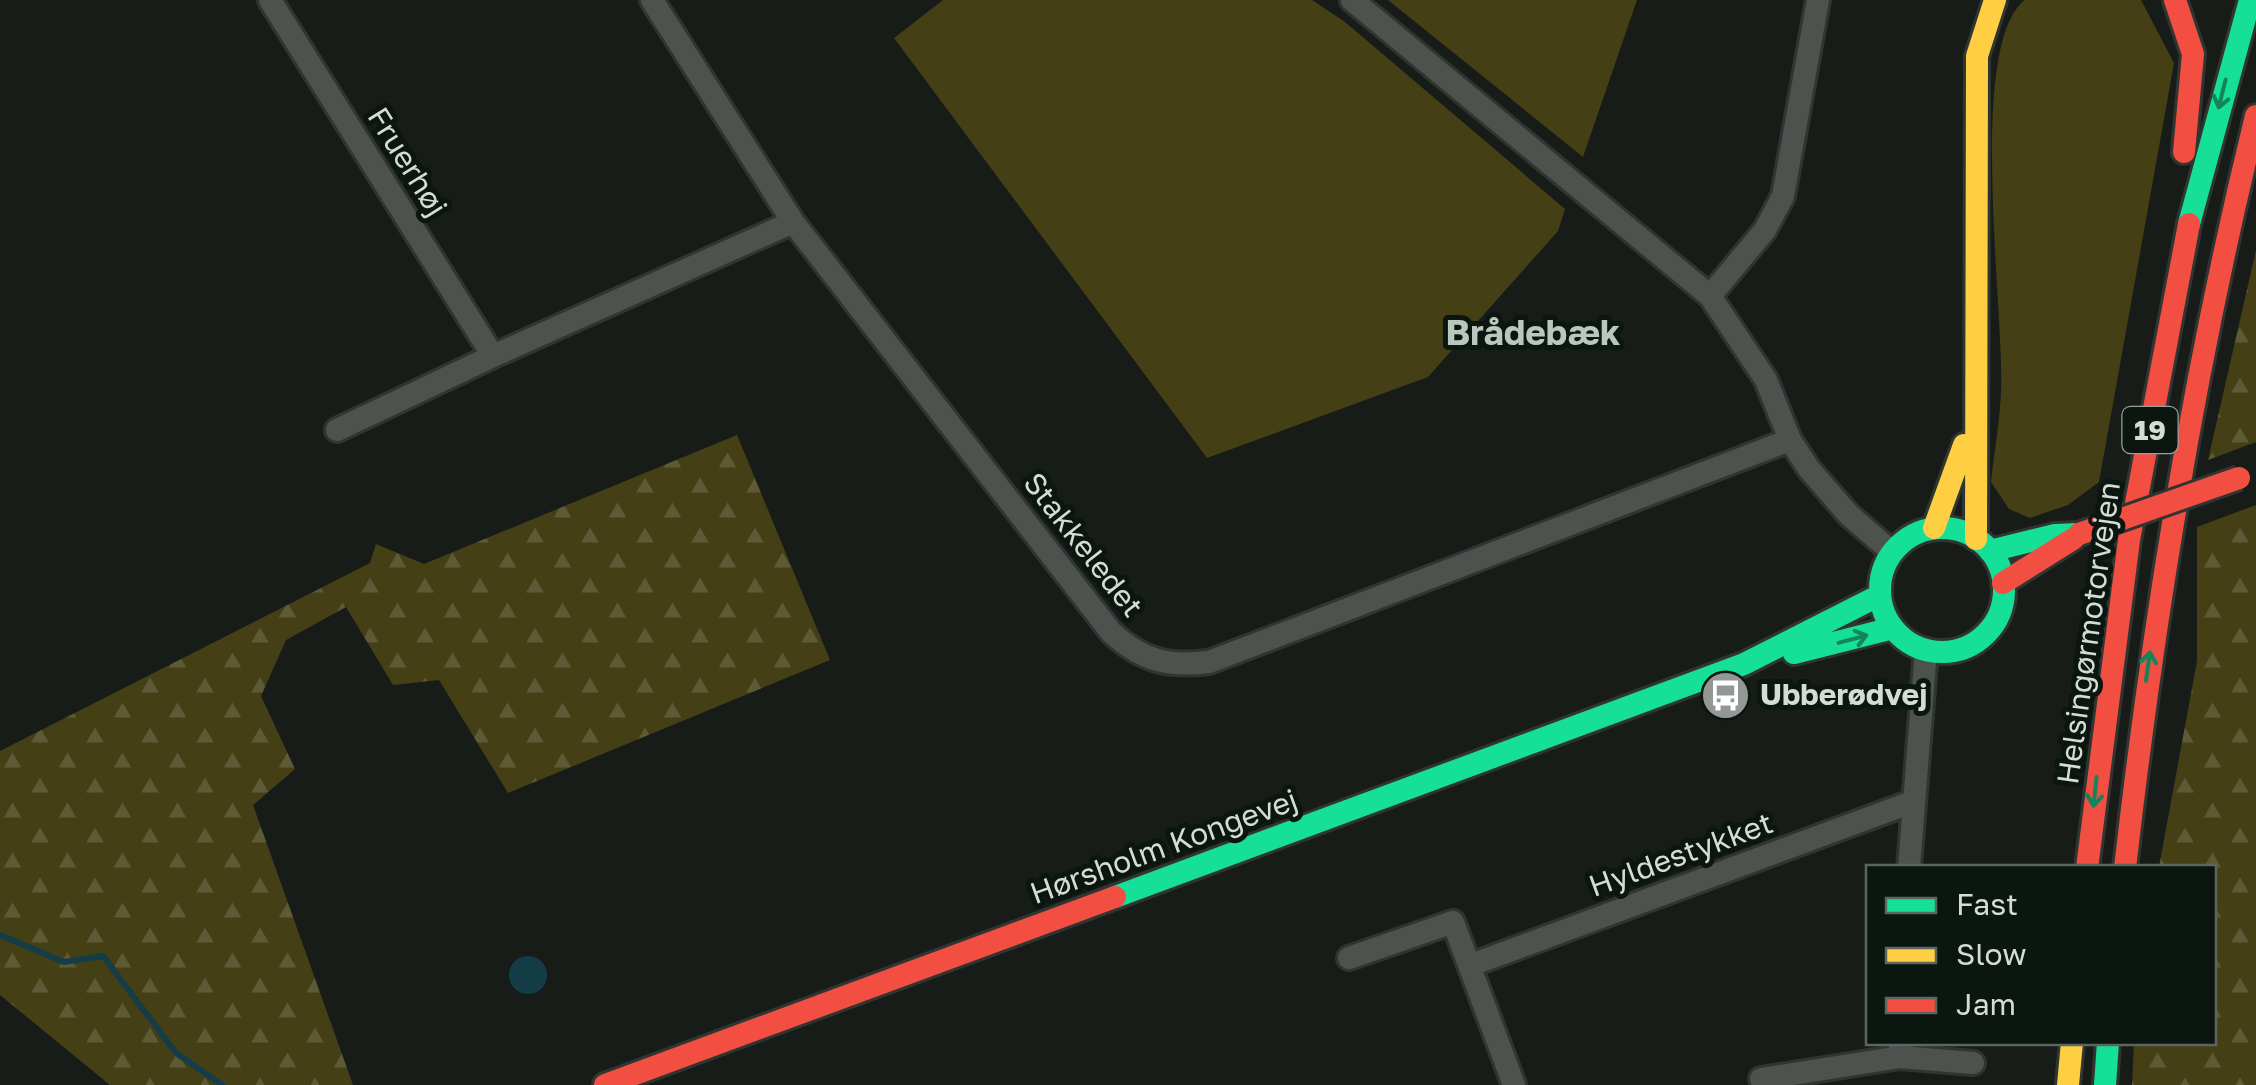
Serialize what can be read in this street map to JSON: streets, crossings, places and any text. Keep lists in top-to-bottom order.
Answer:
{
  "streets": {
    "main road": ["19", "Helsingørmotorvejen", "Hørsholm Kongevej"],
    "street": ["Fruerhøj", "Stakkeledet", "Hyldestykket"]
  },
  "districts": ["Brådebæk"],
  "places": {
    "bus stop": ["Ubberødvej"]
  },
  "legend": ["Fast", "Slow", "Jam"]
}
